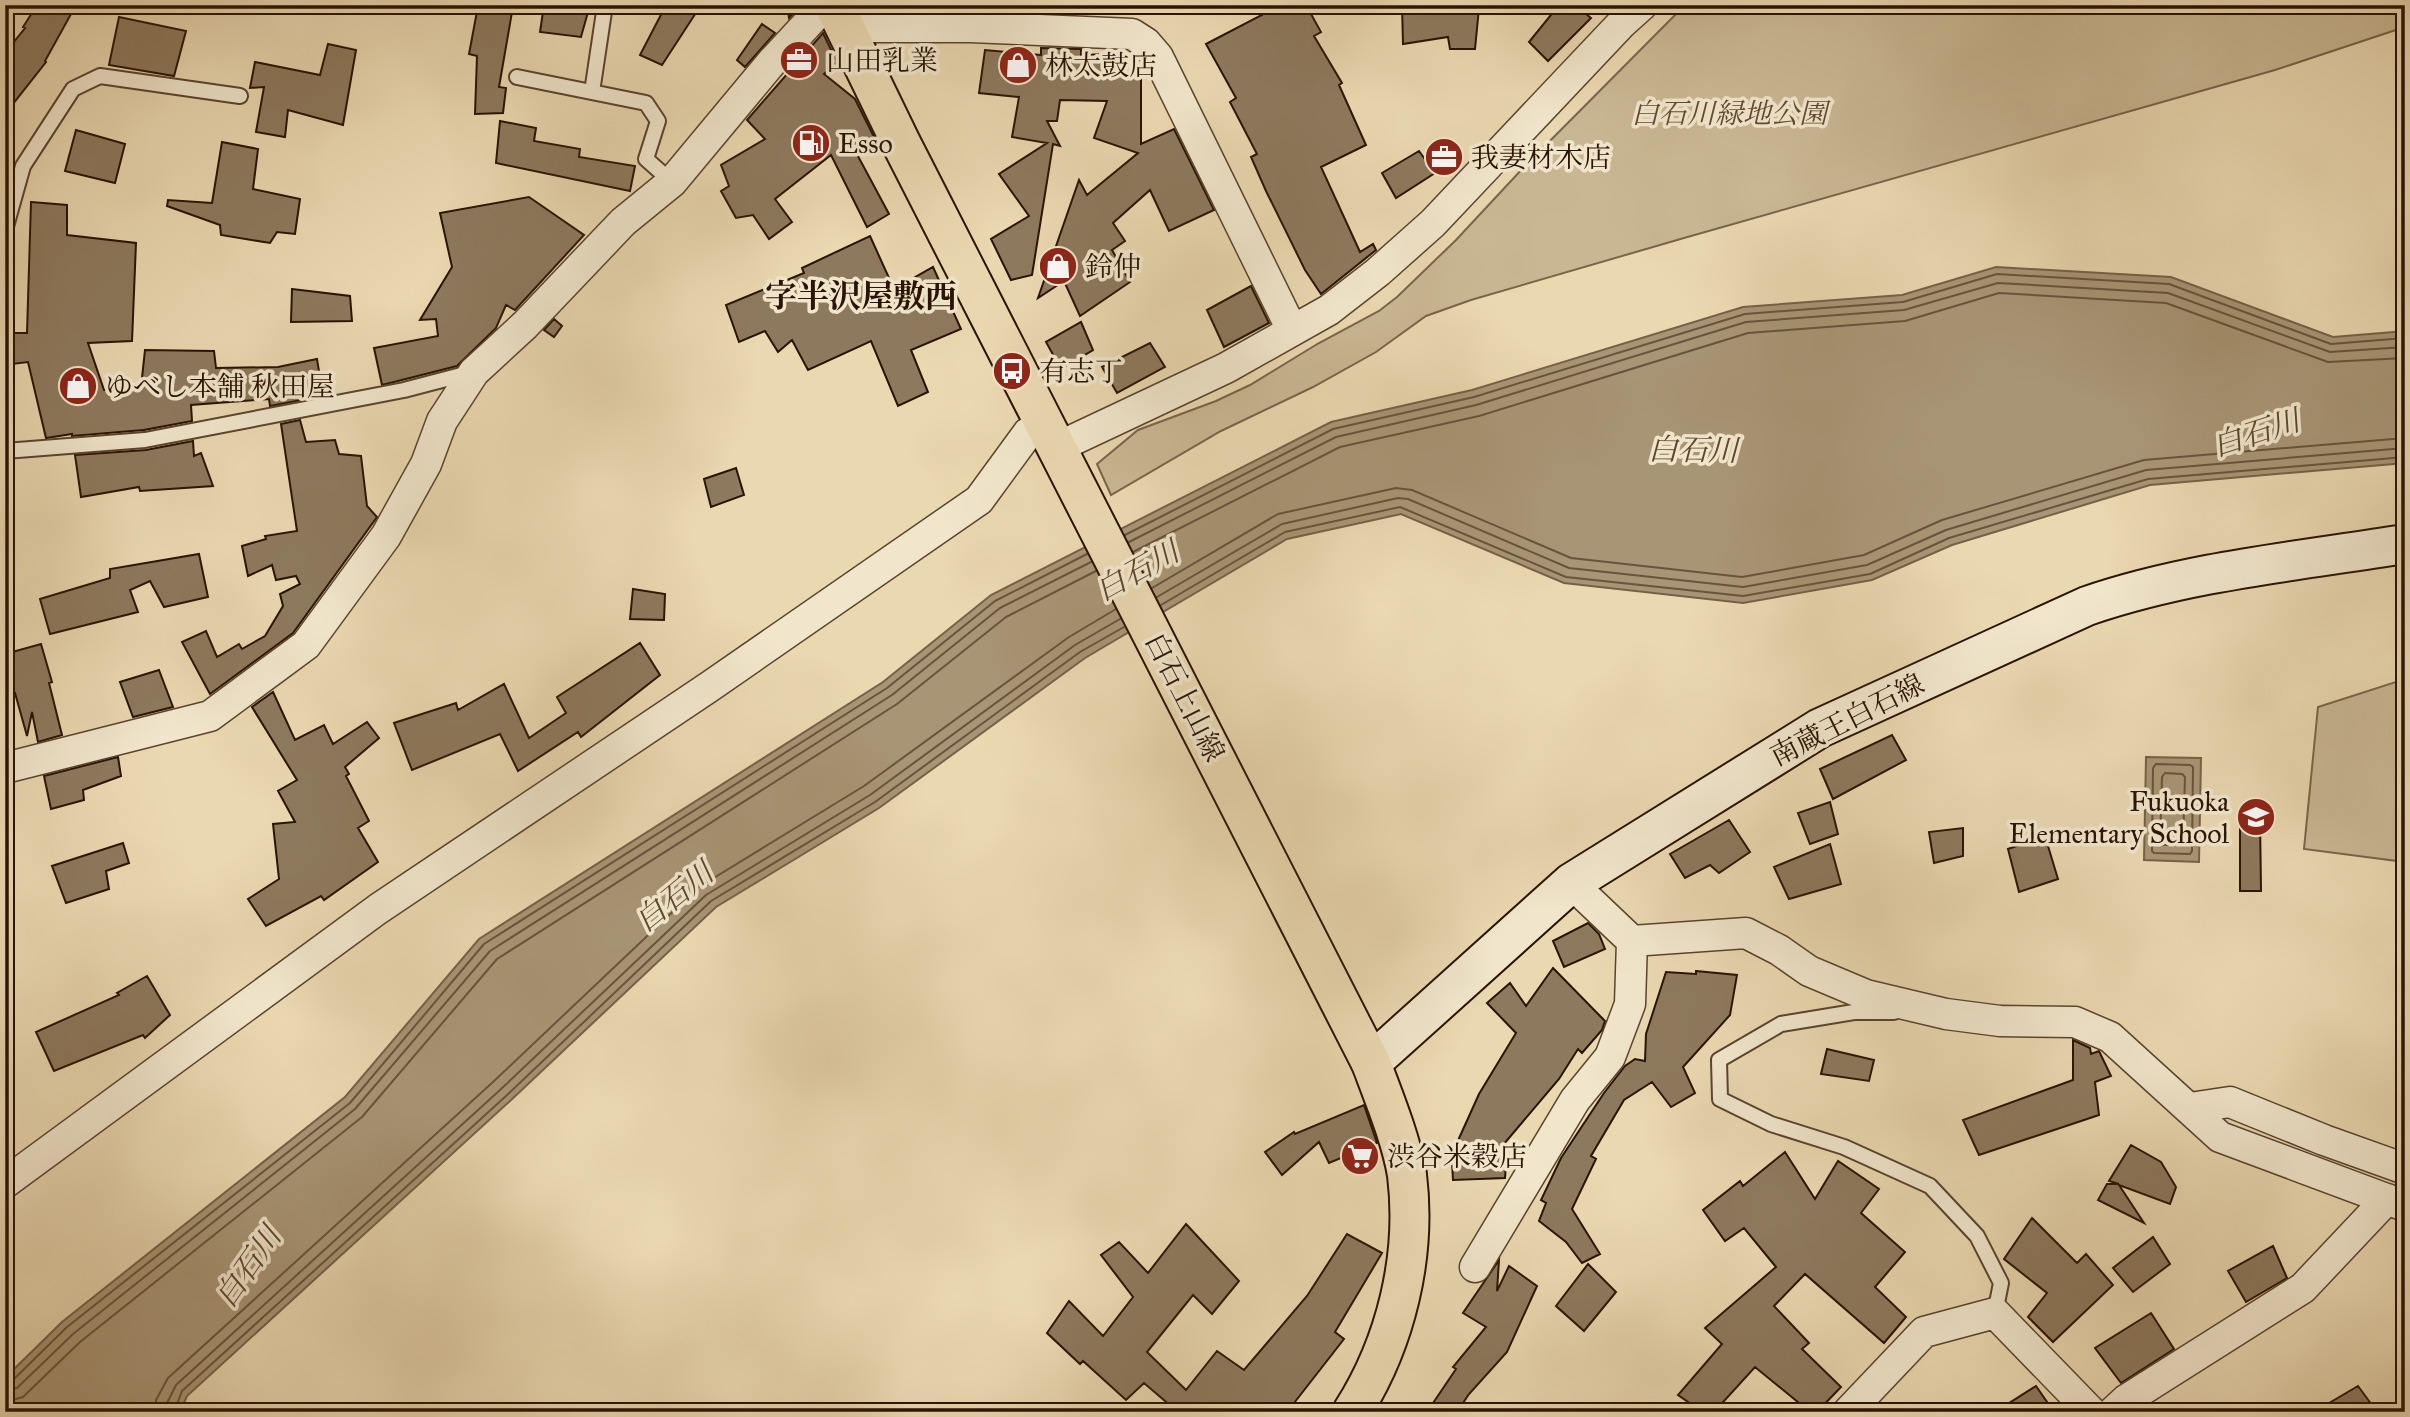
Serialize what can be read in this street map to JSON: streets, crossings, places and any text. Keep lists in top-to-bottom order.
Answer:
{
  "streets": {
    "main road": ["白石上山線", "南蔵王白石線"]
  },
  "crossings": [
    ["白石上山線", "南蔵王白石線"]
  ],
  "districts": ["字半沢屋敷西"],
  "water": ["白石川"],
  "parks": ["白石川緑地公園"],
  "places": {
    "office": ["山田乳業", "我妻材木店"],
    "shop": ["林太鼓店", "鈴仲", "ゆべし本舗 秋田屋"],
    "fuel station": ["Esso"],
    "bus stop": ["有志丁"],
    "school or university": ["Fukuoka Elementary School"],
    "supermarket": ["渋谷米穀店"]
  }
}
